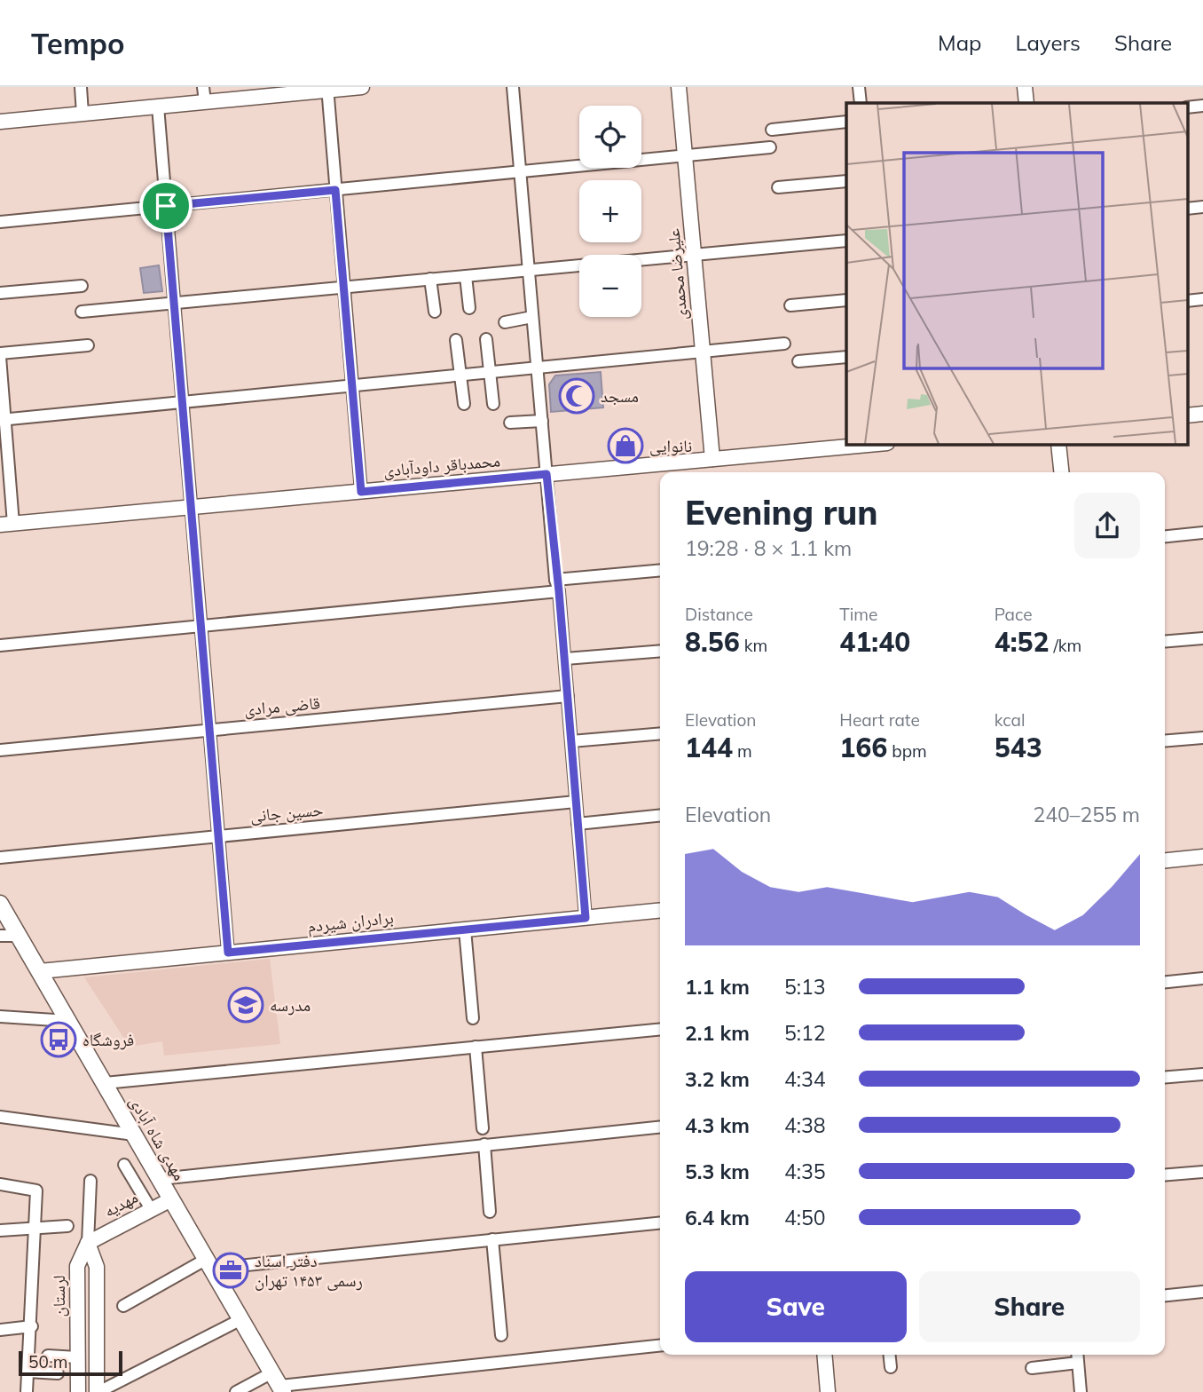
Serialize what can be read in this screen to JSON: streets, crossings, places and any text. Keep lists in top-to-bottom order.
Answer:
{
  "streets": {
    "main road": ["مهدی شاه آبادی"],
    "street": [
      "علیرضا محمدی",
      "محمدباقر داودآبادی",
      "قاضی مرادی",
      "حسین جانی",
      "برادران شیردم",
      "مهدیه",
      "لرستان"
    ]
  },
  "crossings": [
    ["علیرضا محمدی", "محمدباقر داودآبادی"],
    ["برادران شیردم", "مهدی شاه آبادی"],
    ["مهدی شاه آبادی", "مهدیه"],
    ["مهدیه", "لرستان"]
  ],
  "places": {
    "mosque": ["مسجد"],
    "shop": ["نانوایی"],
    "school or university": ["مدرسه"],
    "bus stop": ["فروشگاه"],
    "office": ["دفتر اسناد رسمی ۱۴۵۳ تهران"]
  },
  "scale_bar": "50 m",
  "page": {
    "header": "Tempo",
    "nav": ["Map", "Layers", "Share"],
    "map_buttons": ["+", "−"],
    "heading": ["Evening run", "19:28 · 8 × 1.1 km"],
    "stats": [
      ["Distance", "8.56 km"],
      ["Time", "41:40"],
      ["Pace", "4:52 /km"],
      ["Elevation", "144 m"],
      ["Heart rate", "166 bpm"],
      ["kcal", "543"]
    ],
    "chart": ["Elevation", "240–255 m"],
    "list": [
      {
        "name": "1.1 km",
        "note": "5:13"
      },
      {
        "name": "2.1 km",
        "note": "5:12"
      },
      {
        "name": "3.2 km",
        "note": "4:34"
      },
      {
        "name": "4.3 km",
        "note": "4:38"
      },
      {
        "name": "5.3 km",
        "note": "4:35"
      },
      {
        "name": "6.4 km",
        "note": "4:50"
      }
    ],
    "buttons": ["Save", "Share"],
    "scale": "50 m"
  }
}
